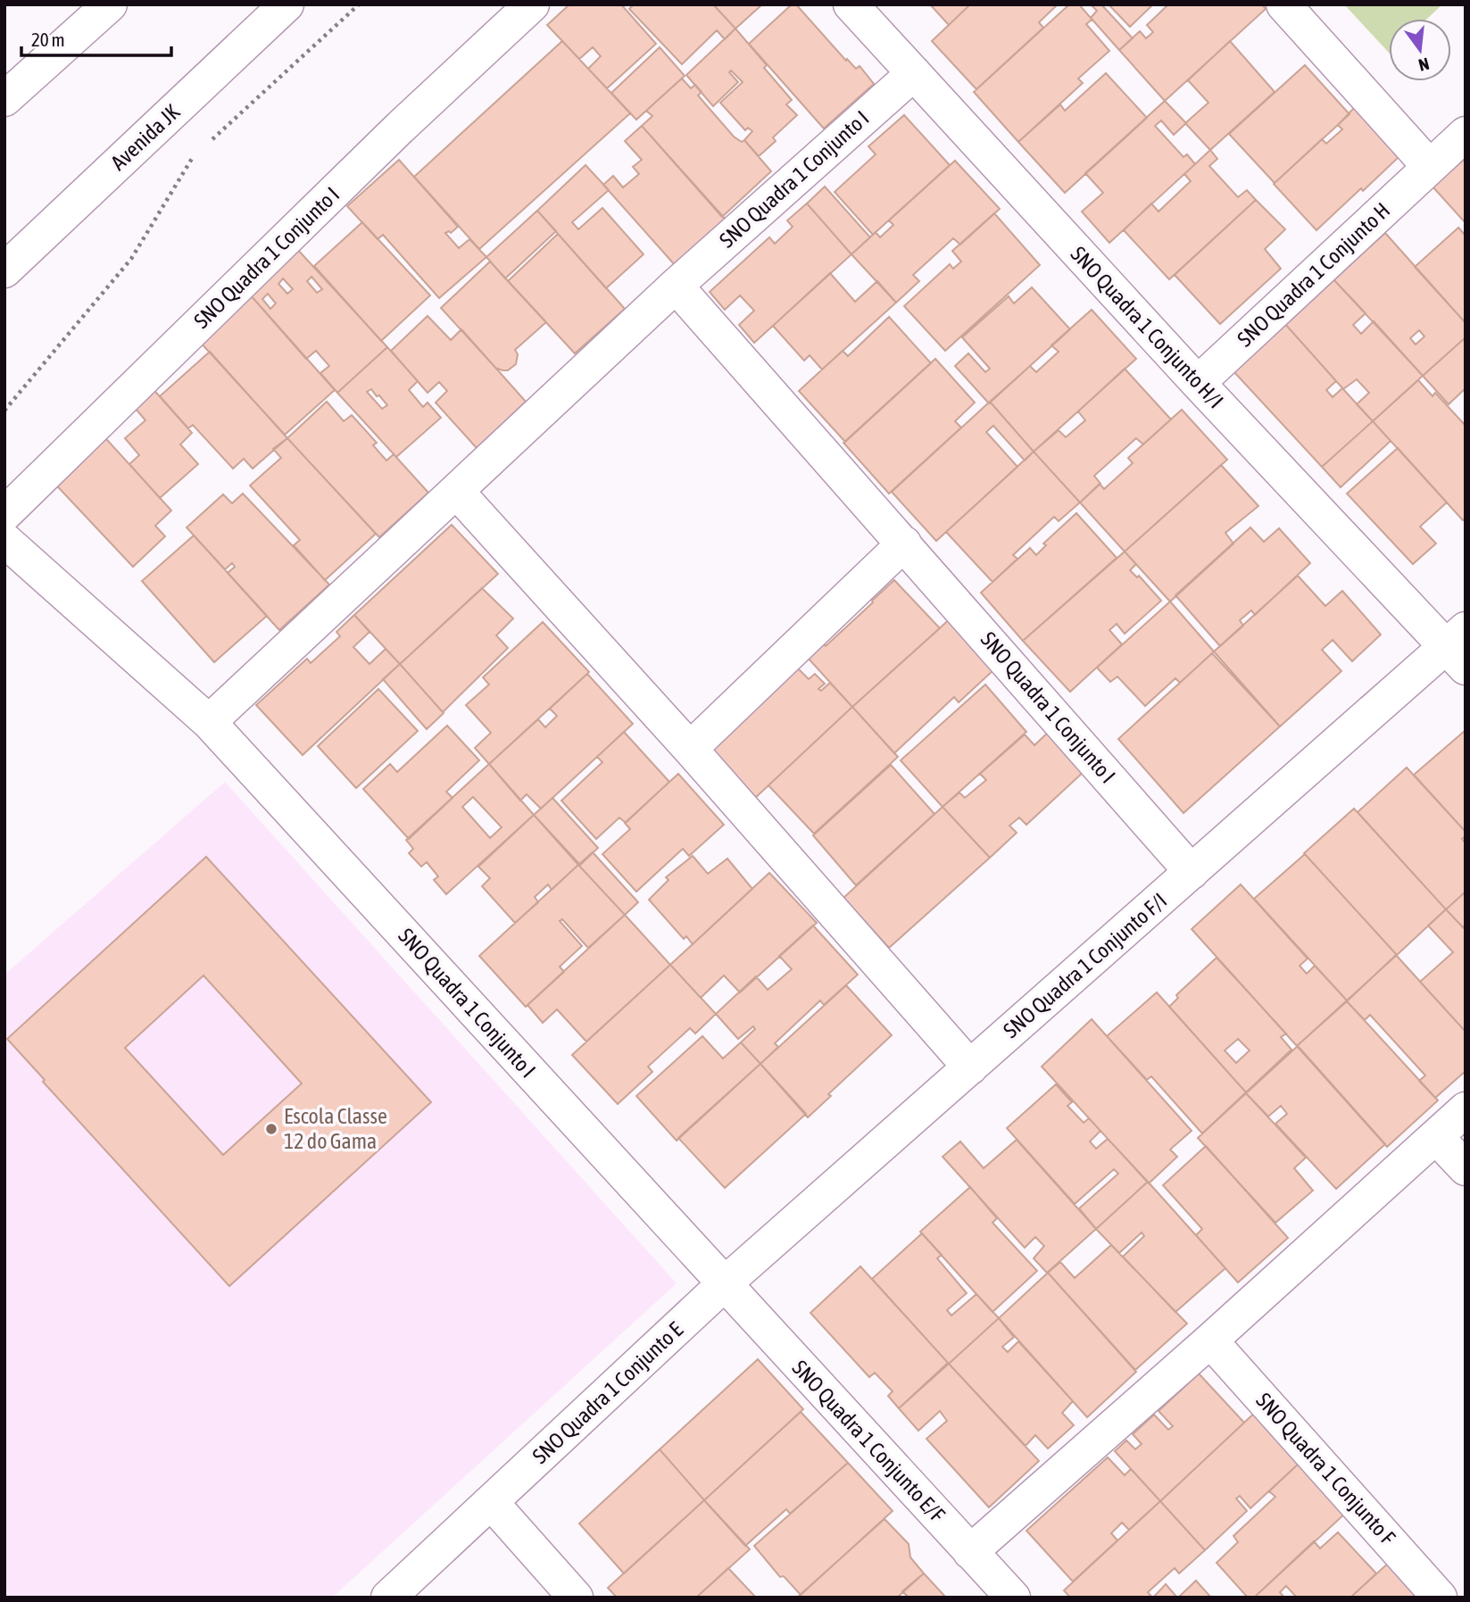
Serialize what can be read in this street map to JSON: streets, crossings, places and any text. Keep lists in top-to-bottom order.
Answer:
{
  "streets": {
    "street": [
      "Avenida JK",
      "SNO Quadra 1 Conjunto I",
      "SNO Quadra 1 Conjunto H",
      "SNO Quadra 1 Conjunto H/I",
      "SNO Quadra 1 Conjunto F/I",
      "SNO Quadra 1 Conjunto E",
      "SNO Quadra 1 Conjunto E/F",
      "SNO Quadra 1 Conjunto F"
    ]
  },
  "crossings": [
    ["SNO Quadra 1 Conjunto I", "SNO Quadra 1 Conjunto H/I"],
    ["SNO Quadra 1 Conjunto I", "SNO Quadra 1 Conjunto F/I"],
    ["SNO Quadra 1 Conjunto I", "SNO Quadra 1 Conjunto E"],
    ["SNO Quadra 1 Conjunto I", "SNO Quadra 1 Conjunto E/F"],
    ["SNO Quadra 1 Conjunto H", "SNO Quadra 1 Conjunto H/I"],
    ["SNO Quadra 1 Conjunto H/I", "SNO Quadra 1 Conjunto F/I"],
    ["SNO Quadra 1 Conjunto F/I", "SNO Quadra 1 Conjunto E"],
    ["SNO Quadra 1 Conjunto F/I", "SNO Quadra 1 Conjunto E/F"],
    ["SNO Quadra 1 Conjunto E", "SNO Quadra 1 Conjunto E/F"]
  ],
  "places": ["Escola Classe 12 do Gama"],
  "scale_bar": "20 m",
  "north": "bottom"
}
